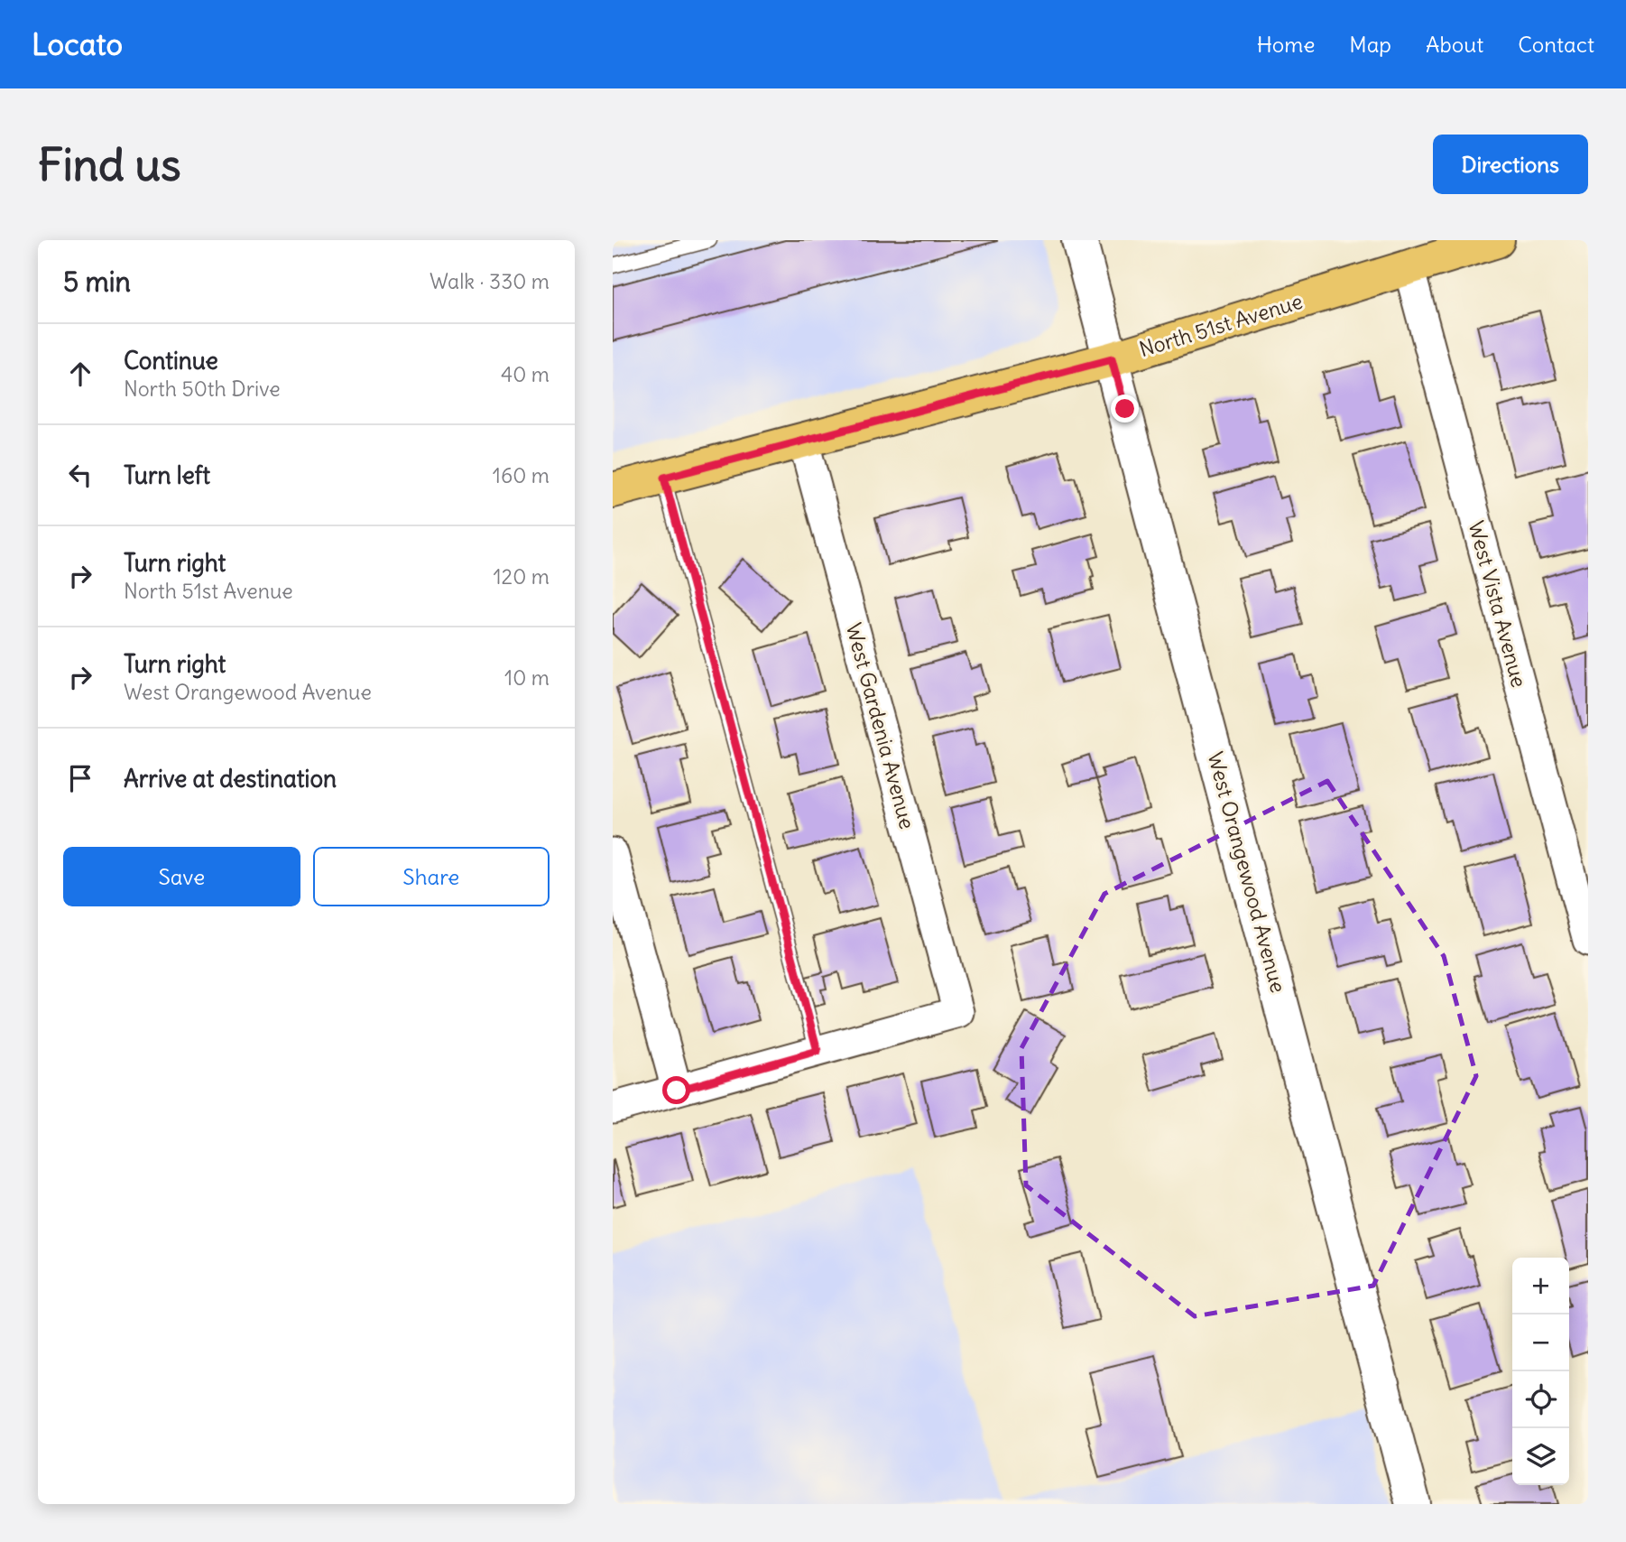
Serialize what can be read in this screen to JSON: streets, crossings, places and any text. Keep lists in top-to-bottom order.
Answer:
{
  "streets": {
    "main road": ["North 51st Avenue"],
    "street": ["West Vista Avenue", "West Gardenia Avenue", "West Orangewood Avenue"]
  },
  "crossings": [
    ["North 51st Avenue", "West Vista Avenue"],
    ["North 51st Avenue", "West Gardenia Avenue"],
    ["North 51st Avenue", "West Orangewood Avenue"]
  ],
  "page": {
    "header": "Locato",
    "nav": [
      "Home",
      "Map",
      "About",
      "Contact"
    ],
    "buttons": [
      "Directions",
      ["Save", "Share"]
    ],
    "title": "Find us",
    "heading": ["5 min", "Walk · 330 m"],
    "list": [
      ["Continue", "North 50th Drive", "40 m"],
      ["Turn left", "160 m"],
      ["Turn right", "North 51st Avenue", "120 m"],
      ["Turn right", "West Orangewood Avenue", "10 m"],
      "Arrive at destination"
    ],
    "map_buttons": ["+", "−"]
  }
}
